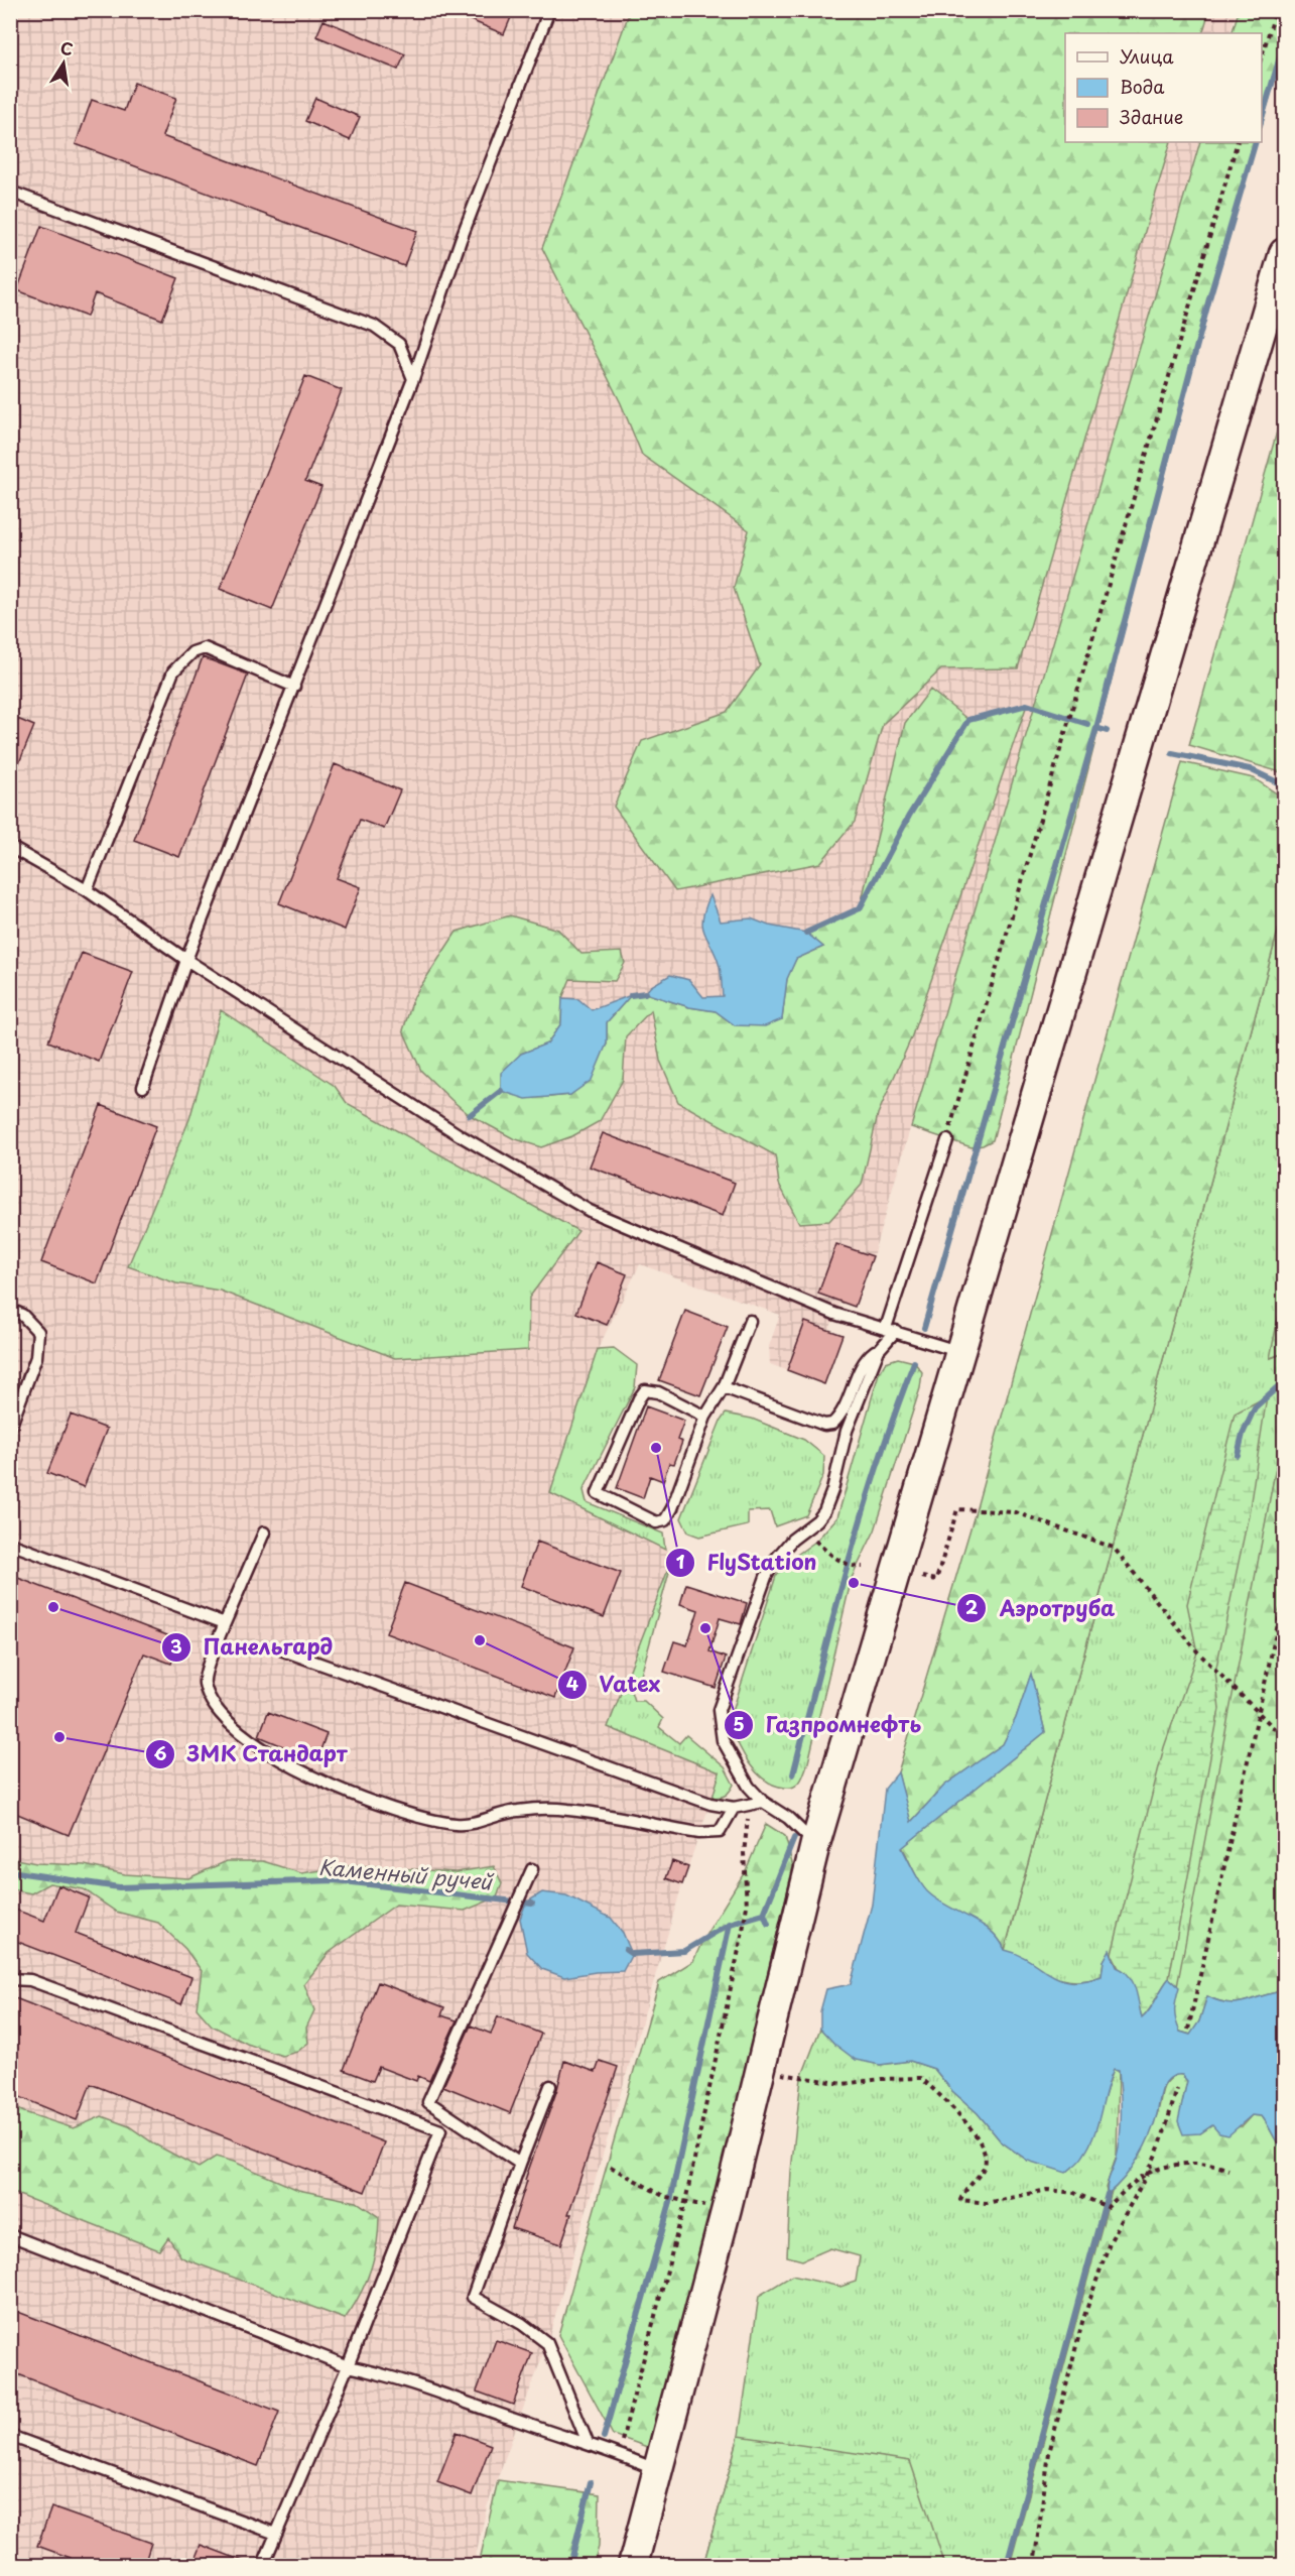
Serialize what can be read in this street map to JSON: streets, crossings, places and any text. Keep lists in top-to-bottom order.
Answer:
{
  "water": ["Каменный ручей"],
  "places": [
    "FlyStation",
    "Аэротруба",
    "Панельгард",
    "Газпромнефть",
    "Vatex",
    "ЗМК Стандарт"
  ],
  "legend": ["Улица", "Вода", "Здание"],
  "north": "top"
}
